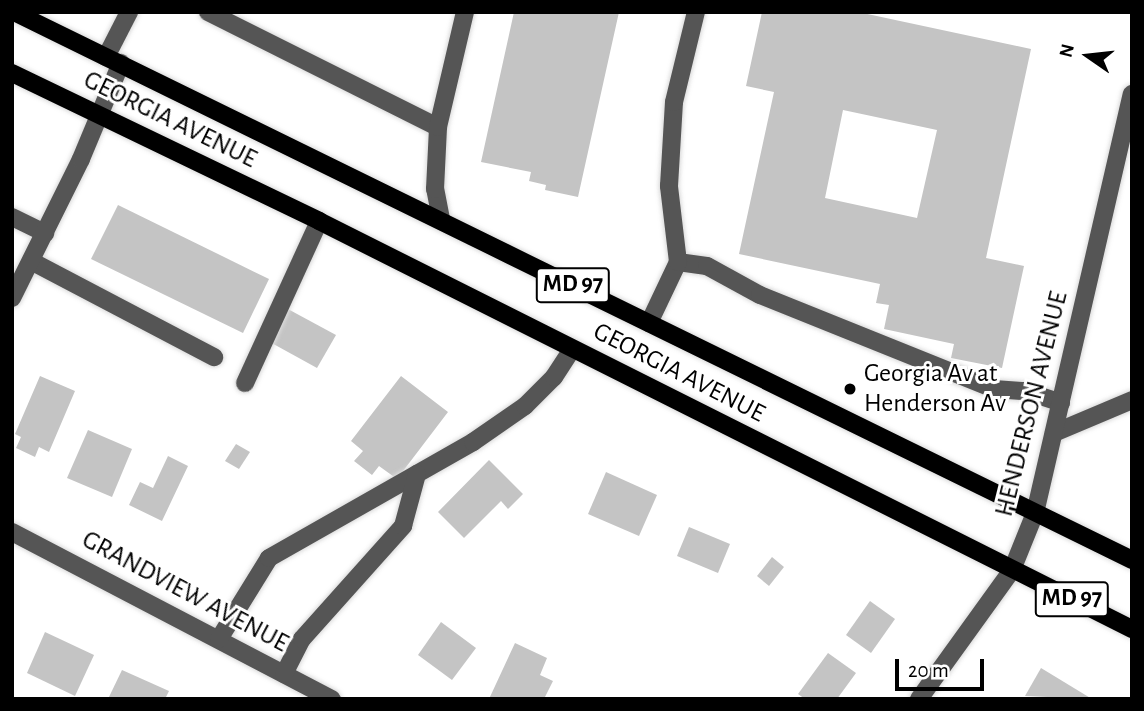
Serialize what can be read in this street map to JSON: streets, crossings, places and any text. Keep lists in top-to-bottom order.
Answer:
{
  "streets": {
    "main road": ["GEORGIA AVENUE", "MD 97"],
    "street": ["HENDERSON AVENUE", "GRANDVIEW AVENUE"]
  },
  "crossings": [
    ["GEORGIA AVENUE", "HENDERSON AVENUE"]
  ],
  "places": ["Georgia Av at Henderson Av"],
  "scale_bar": "20 m",
  "north": "left"
}
